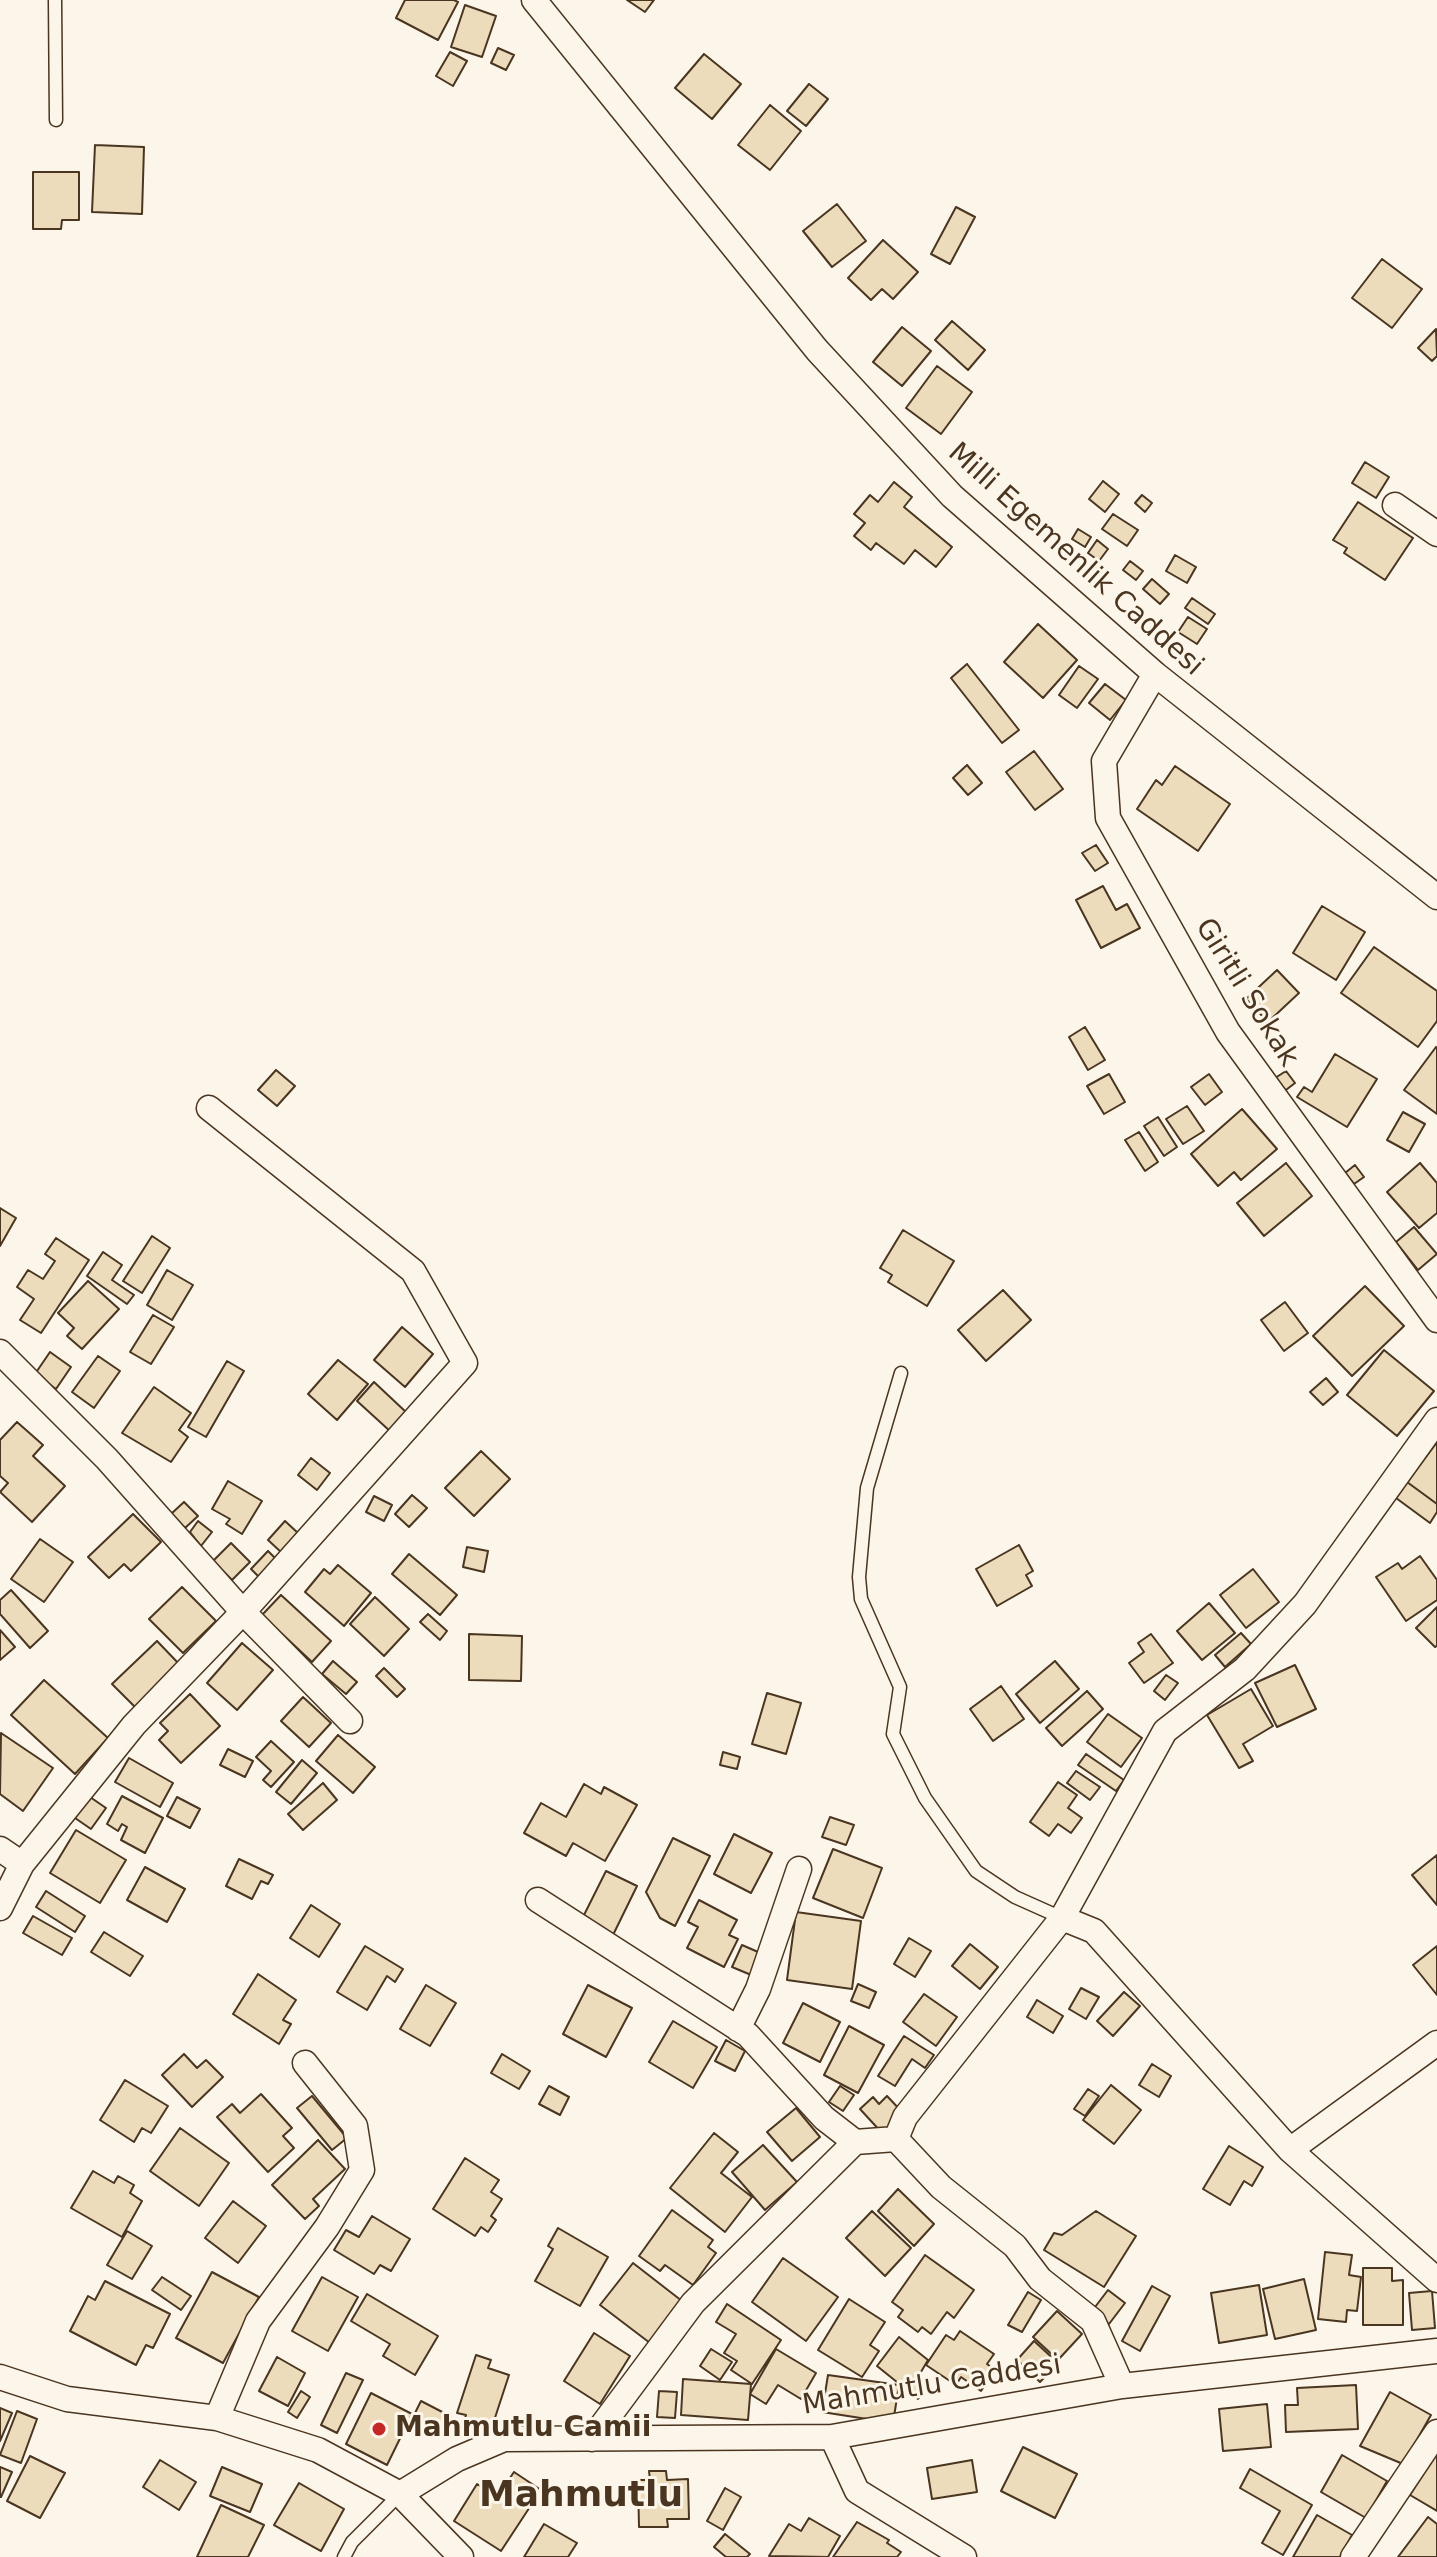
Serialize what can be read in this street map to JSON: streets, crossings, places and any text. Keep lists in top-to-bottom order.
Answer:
{
  "streets": {
    "street": ["Milli Egemenlik Caddesi", "Giritli Sokak", "Mahmutlu Caddesi"]
  },
  "crossings": [
    ["Milli Egemenlik Caddesi", "Giritli Sokak"]
  ],
  "districts": ["Mahmutlu"],
  "places": ["Mahmutlu Camii"]
}
